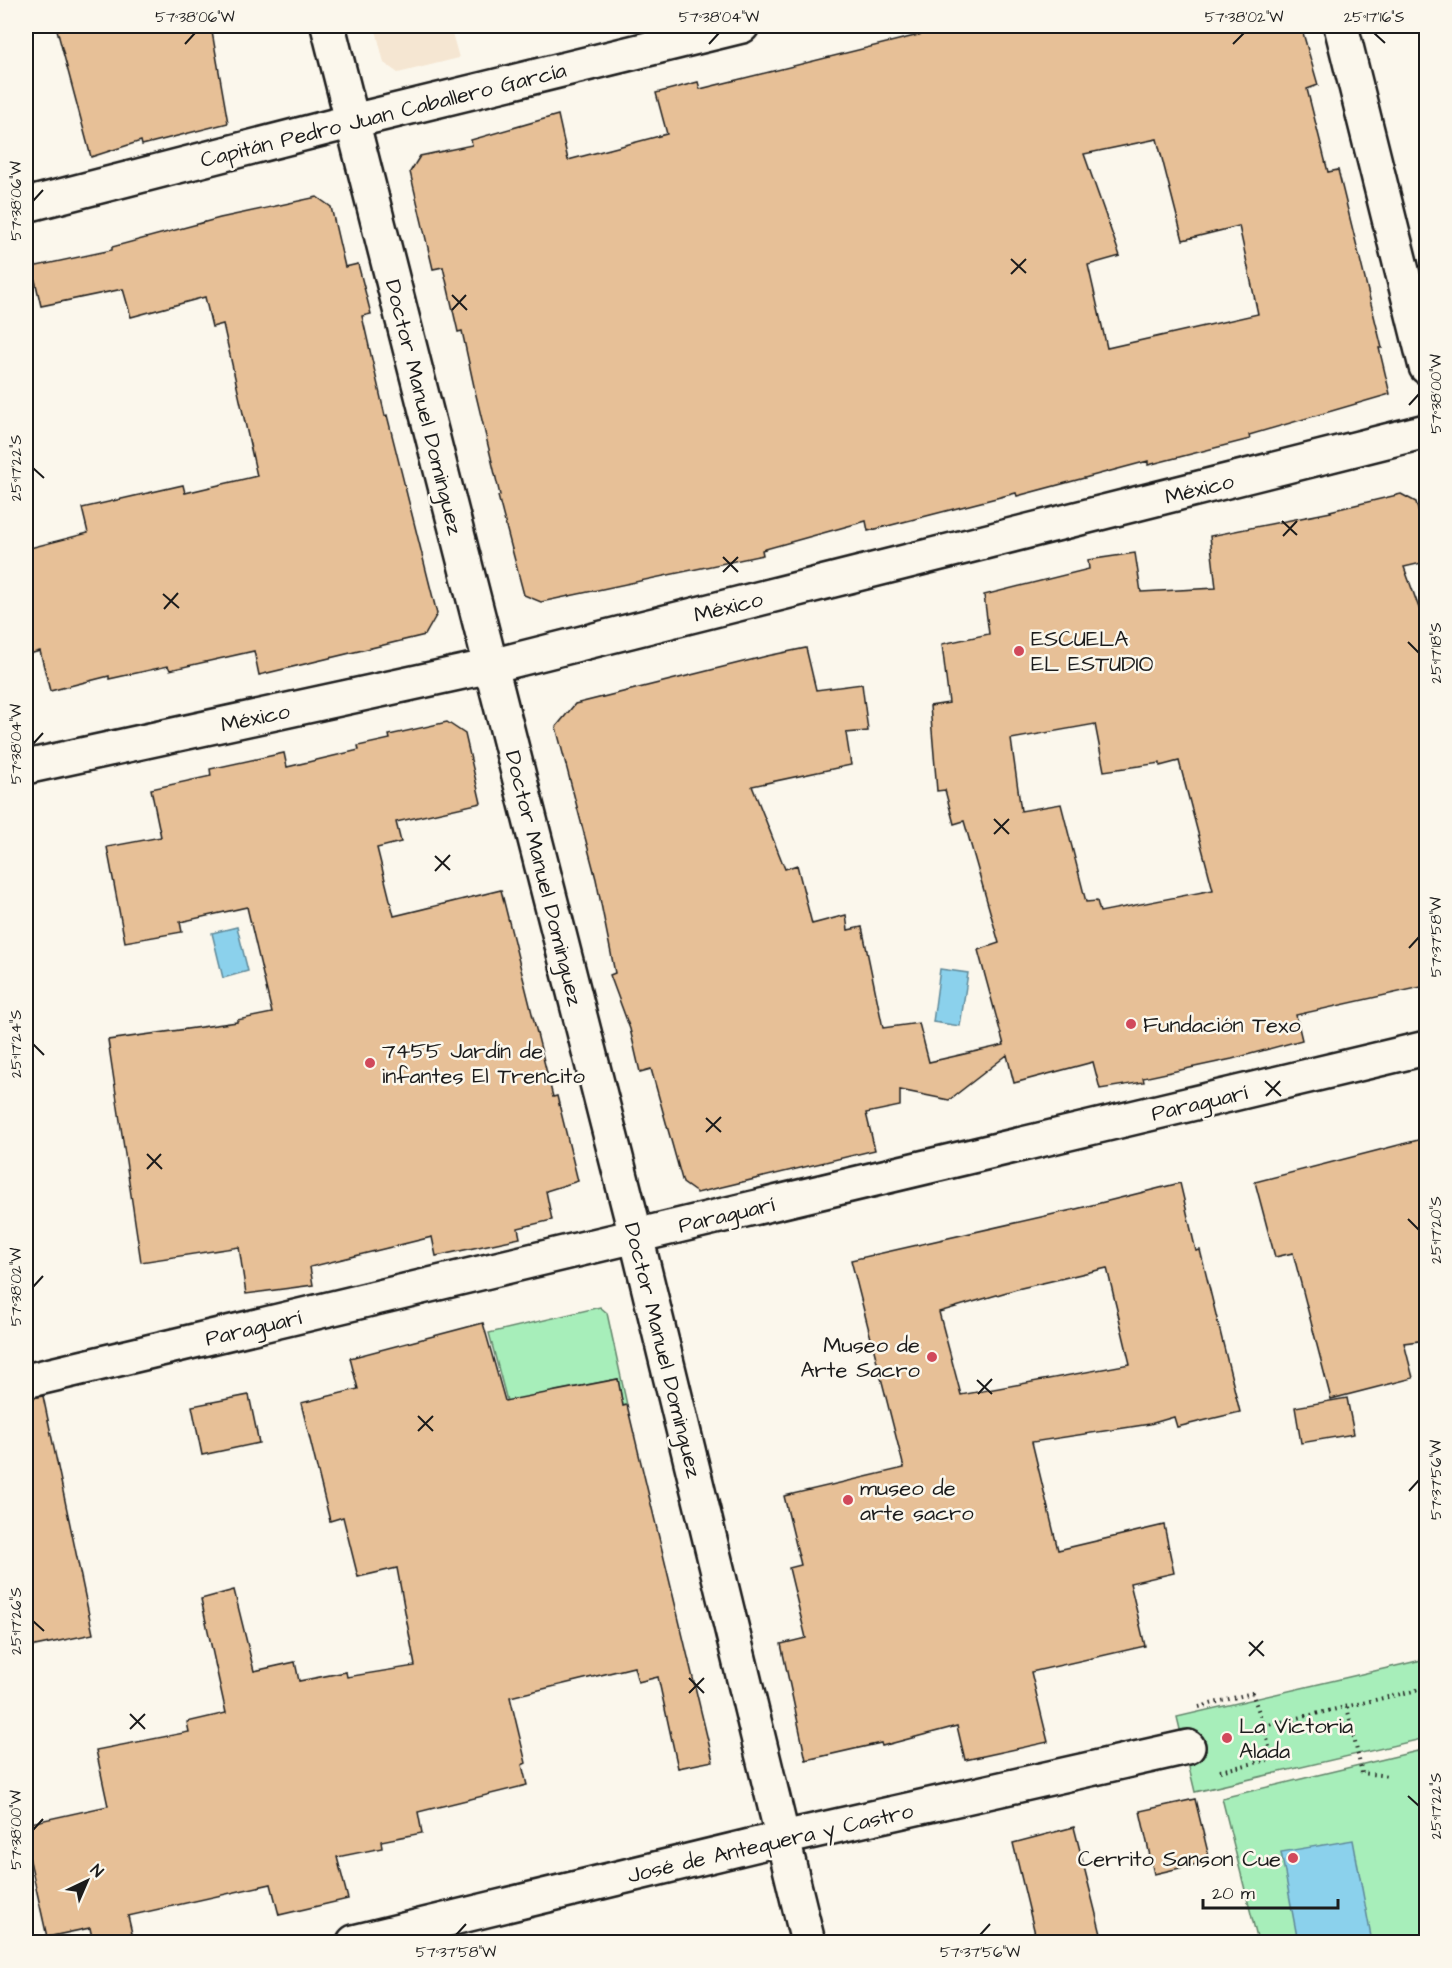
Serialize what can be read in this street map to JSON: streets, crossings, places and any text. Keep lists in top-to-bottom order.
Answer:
{
  "streets": {
    "street": [
      "Capitán Pedro Juan Caballero García",
      "Doctor Manuel Dominguez",
      "México",
      "Paraguarí",
      "José de Antequera y Castro"
    ]
  },
  "crossings": [
    ["Capitán Pedro Juan Caballero García", "Doctor Manuel Dominguez"],
    ["Doctor Manuel Dominguez", "México"],
    ["Doctor Manuel Dominguez", "Paraguarí"],
    ["Doctor Manuel Dominguez", "José de Antequera y Castro"]
  ],
  "places": [
    "ESCUELA EL ESTUDIO",
    "Fundación Texo",
    "7455 Jardín de infantes El Trencito",
    "Museo de Arte Sacro",
    "museo de arte sacro",
    "La Victoria Alada",
    "Cerrito Sanson Cue"
  ],
  "scale_bar": "20 m",
  "north": "top right",
  "coordinates": [
    "57°38'06\"W",
    "57°38'04\"W",
    "57°38'02\"W",
    "25°17'16\"S",
    "57°38'00\"W",
    "25°17'22\"S",
    "25°17'18\"S",
    "57°37'58\"W",
    "25°17'24\"S",
    "25°17'20\"S",
    "57°37'56\"W",
    "25°17'26\"S"
  ]
}
